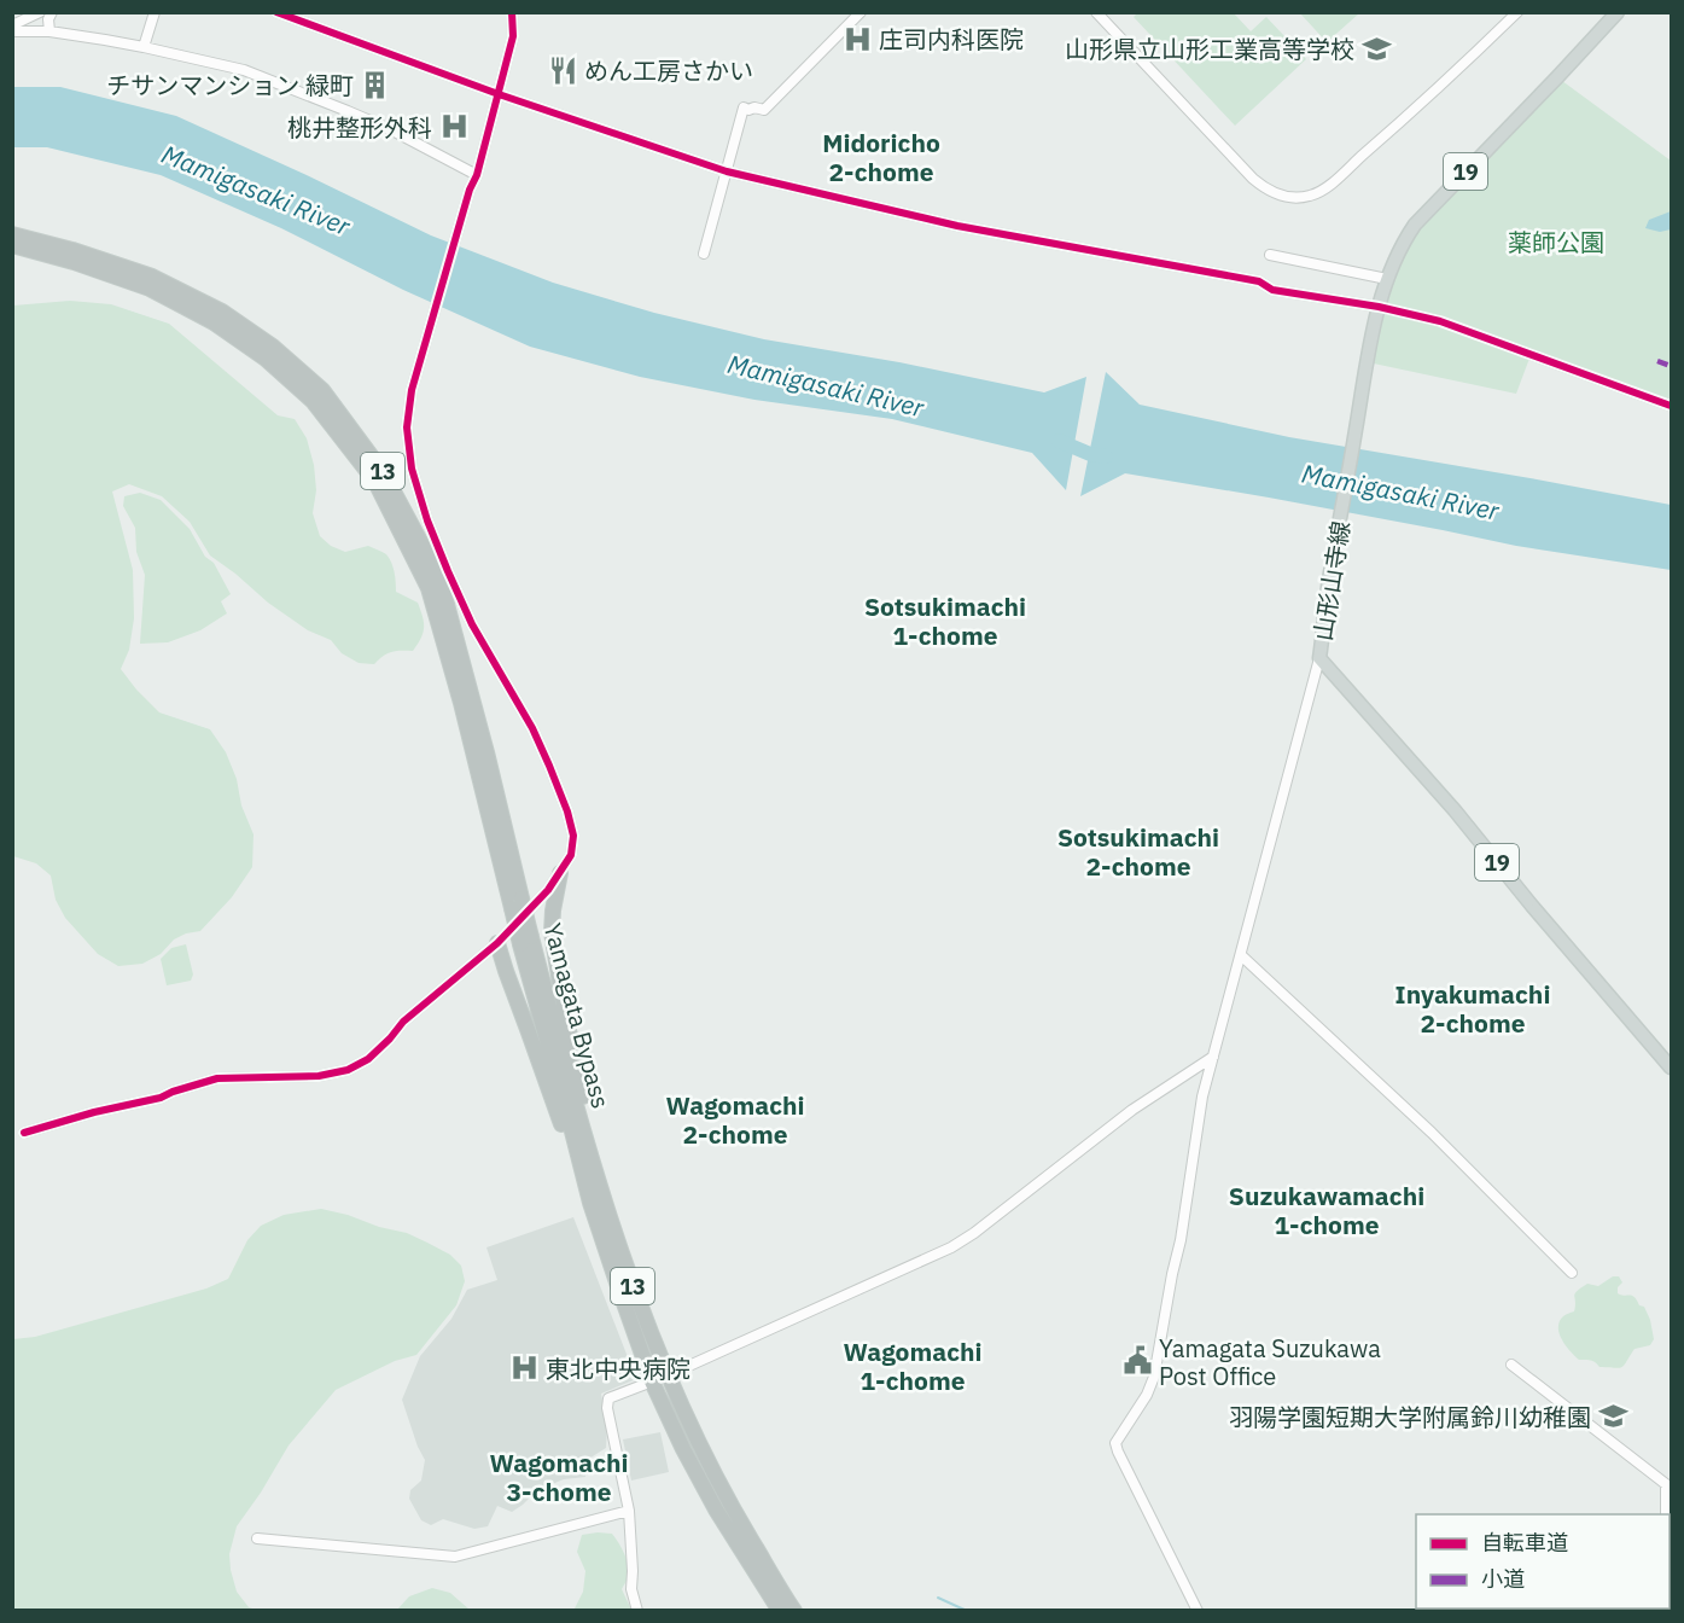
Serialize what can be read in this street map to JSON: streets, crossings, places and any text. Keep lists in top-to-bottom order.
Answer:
{
  "streets": {
    "highway": ["13", "Yamagata Bypass"],
    "main road": ["19", "山形山寺線"]
  },
  "districts": [
    "Midoricho 2-chome",
    "Sotsukimachi 1-chome",
    "Sotsukimachi 2-chome",
    "Inyakumachi 2-chome",
    "Wagomachi 2-chome",
    "Suzukawamachi 1-chome",
    "Wagomachi 1-chome",
    "Wagomachi 3-chome"
  ],
  "water": ["Mamigasaki River"],
  "parks": ["薬師公園"],
  "places": {
    "hospital": ["庄司内科医院", "桃井整形外科", "東北中央病院"],
    "school or university": ["山形県立山形工業高等学校", "羽陽学園短期大学附属鈴川幼稚園"],
    "restaurant": ["めん工房さかい"],
    "building": ["チサンマンション 緑町"],
    "public building": ["Yamagata Suzukawa Post Office"]
  },
  "legend": ["自転車道", "小道"]
}
